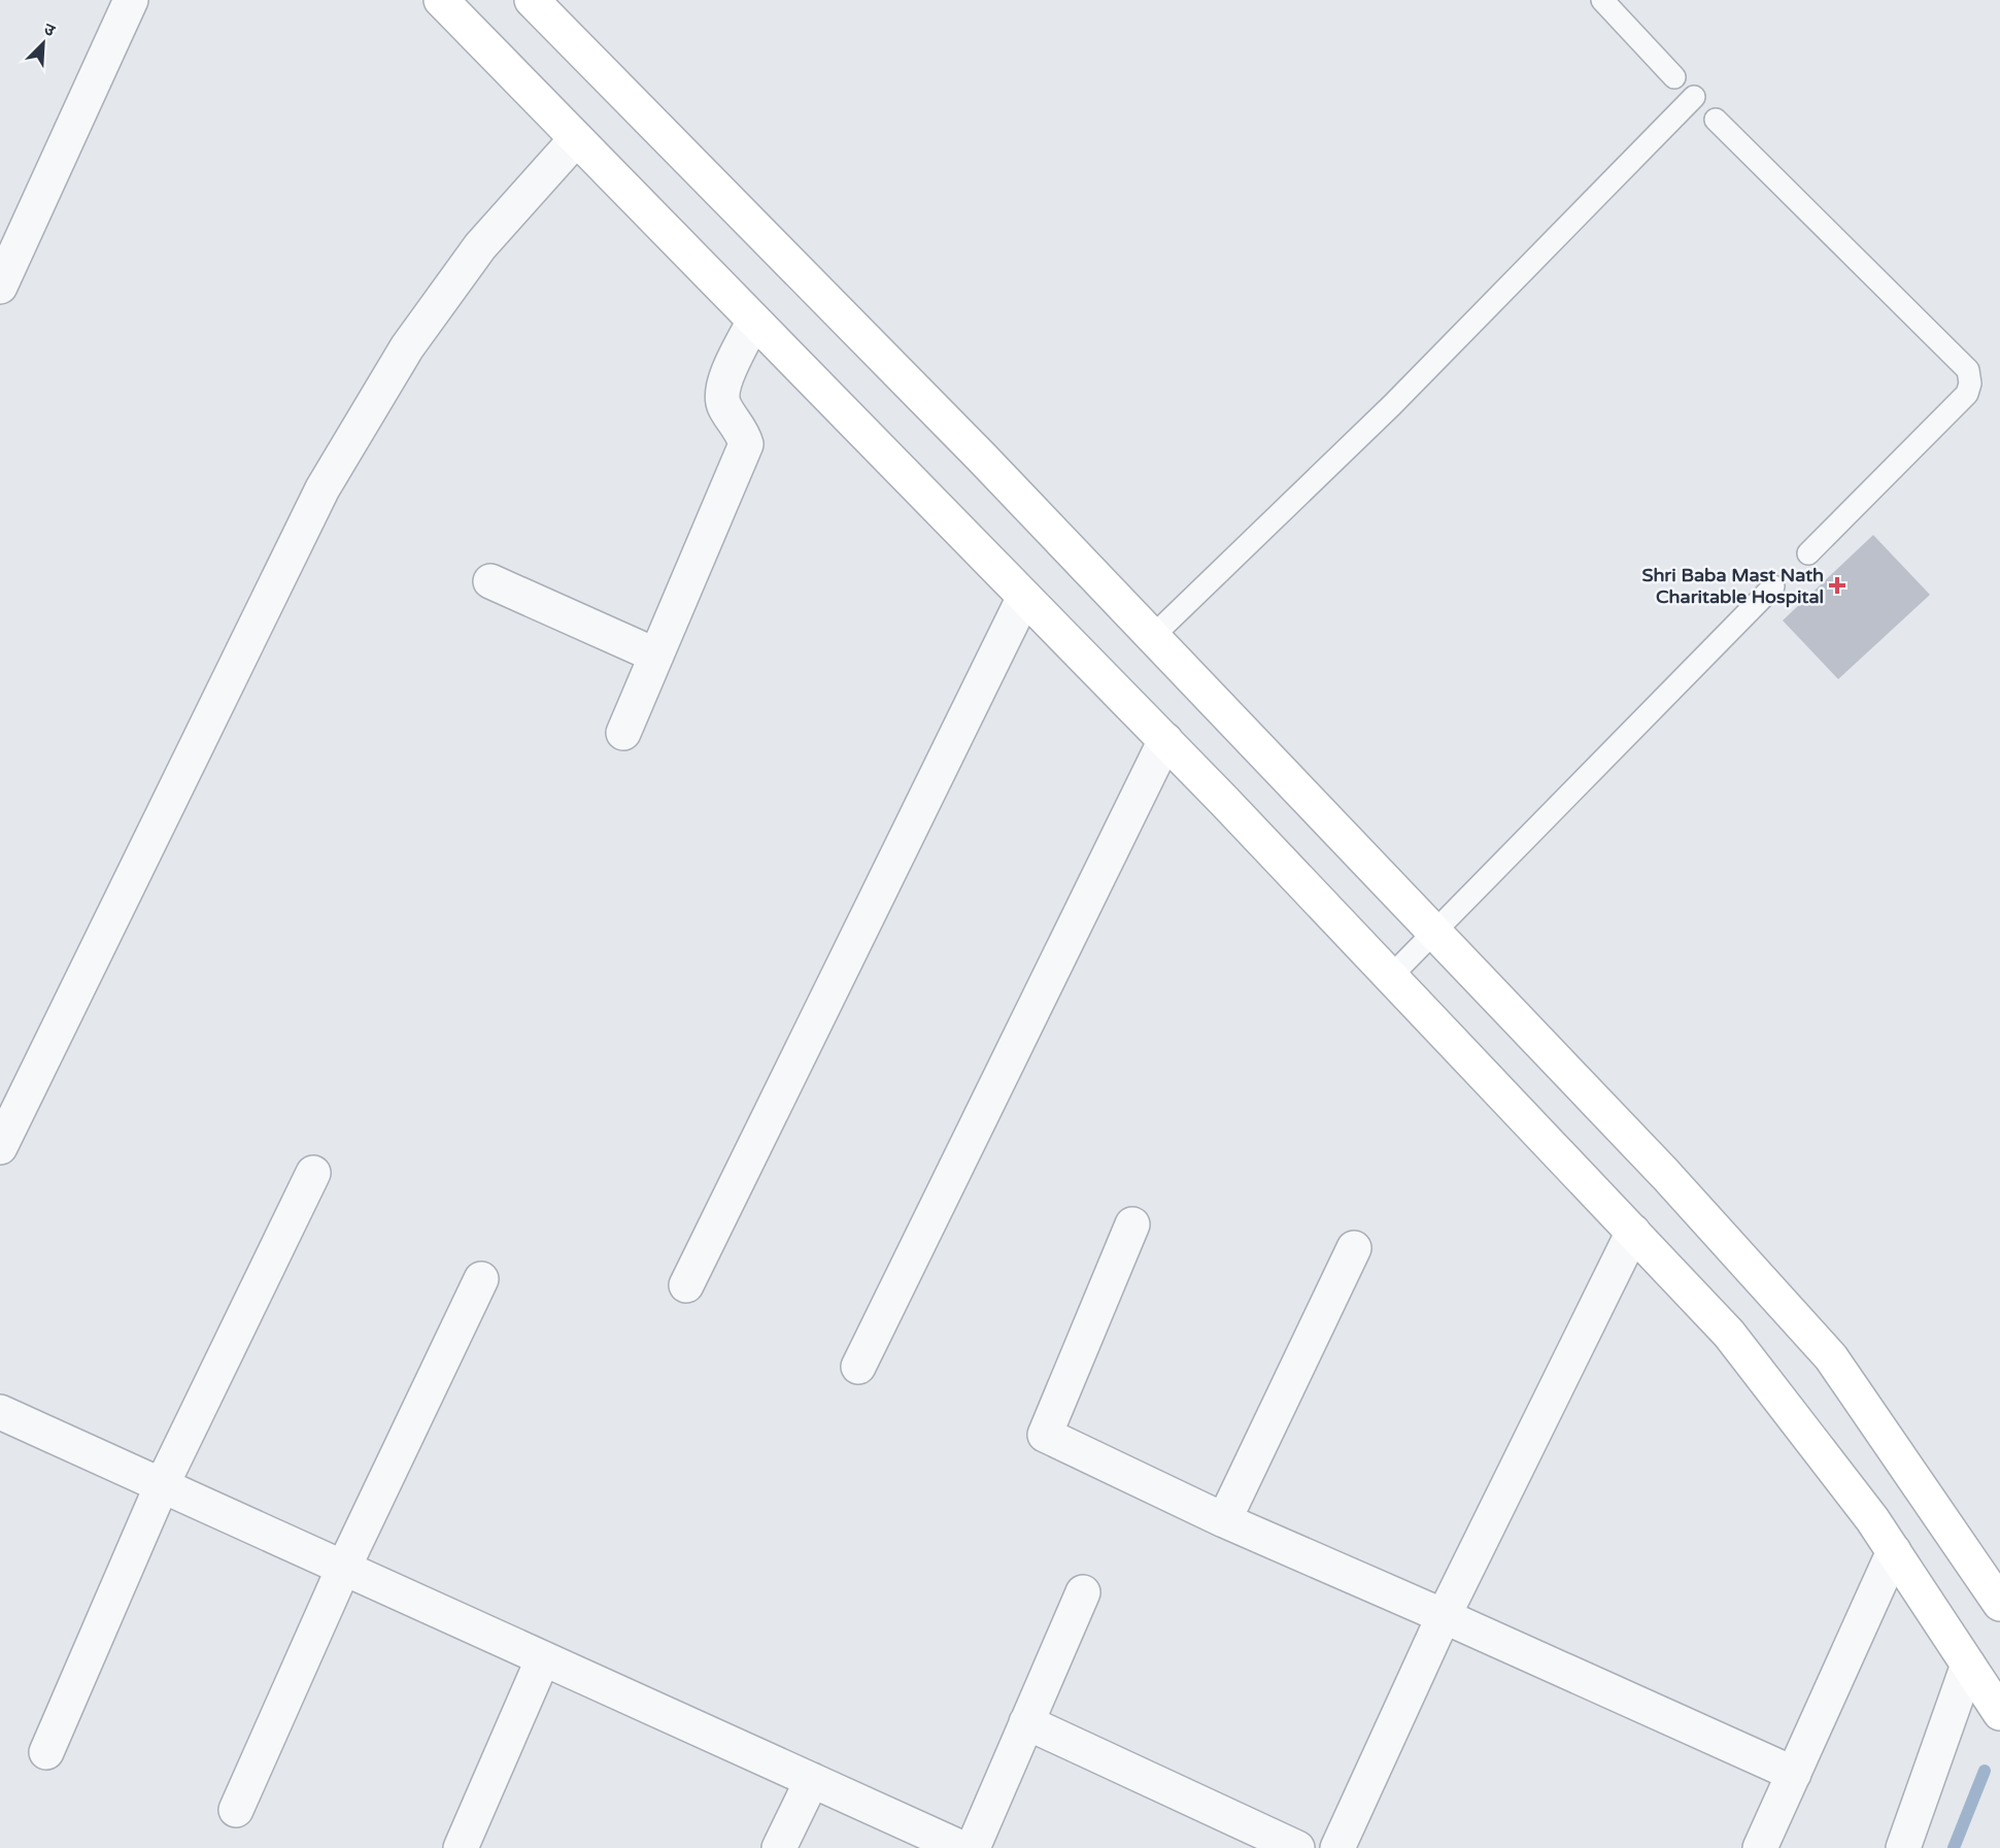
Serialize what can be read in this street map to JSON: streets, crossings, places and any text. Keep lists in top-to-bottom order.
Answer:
{
  "places": {
    "health": ["Shri Baba Mast Nath Charitable Hospital"]
  },
  "north": "top right"
}
